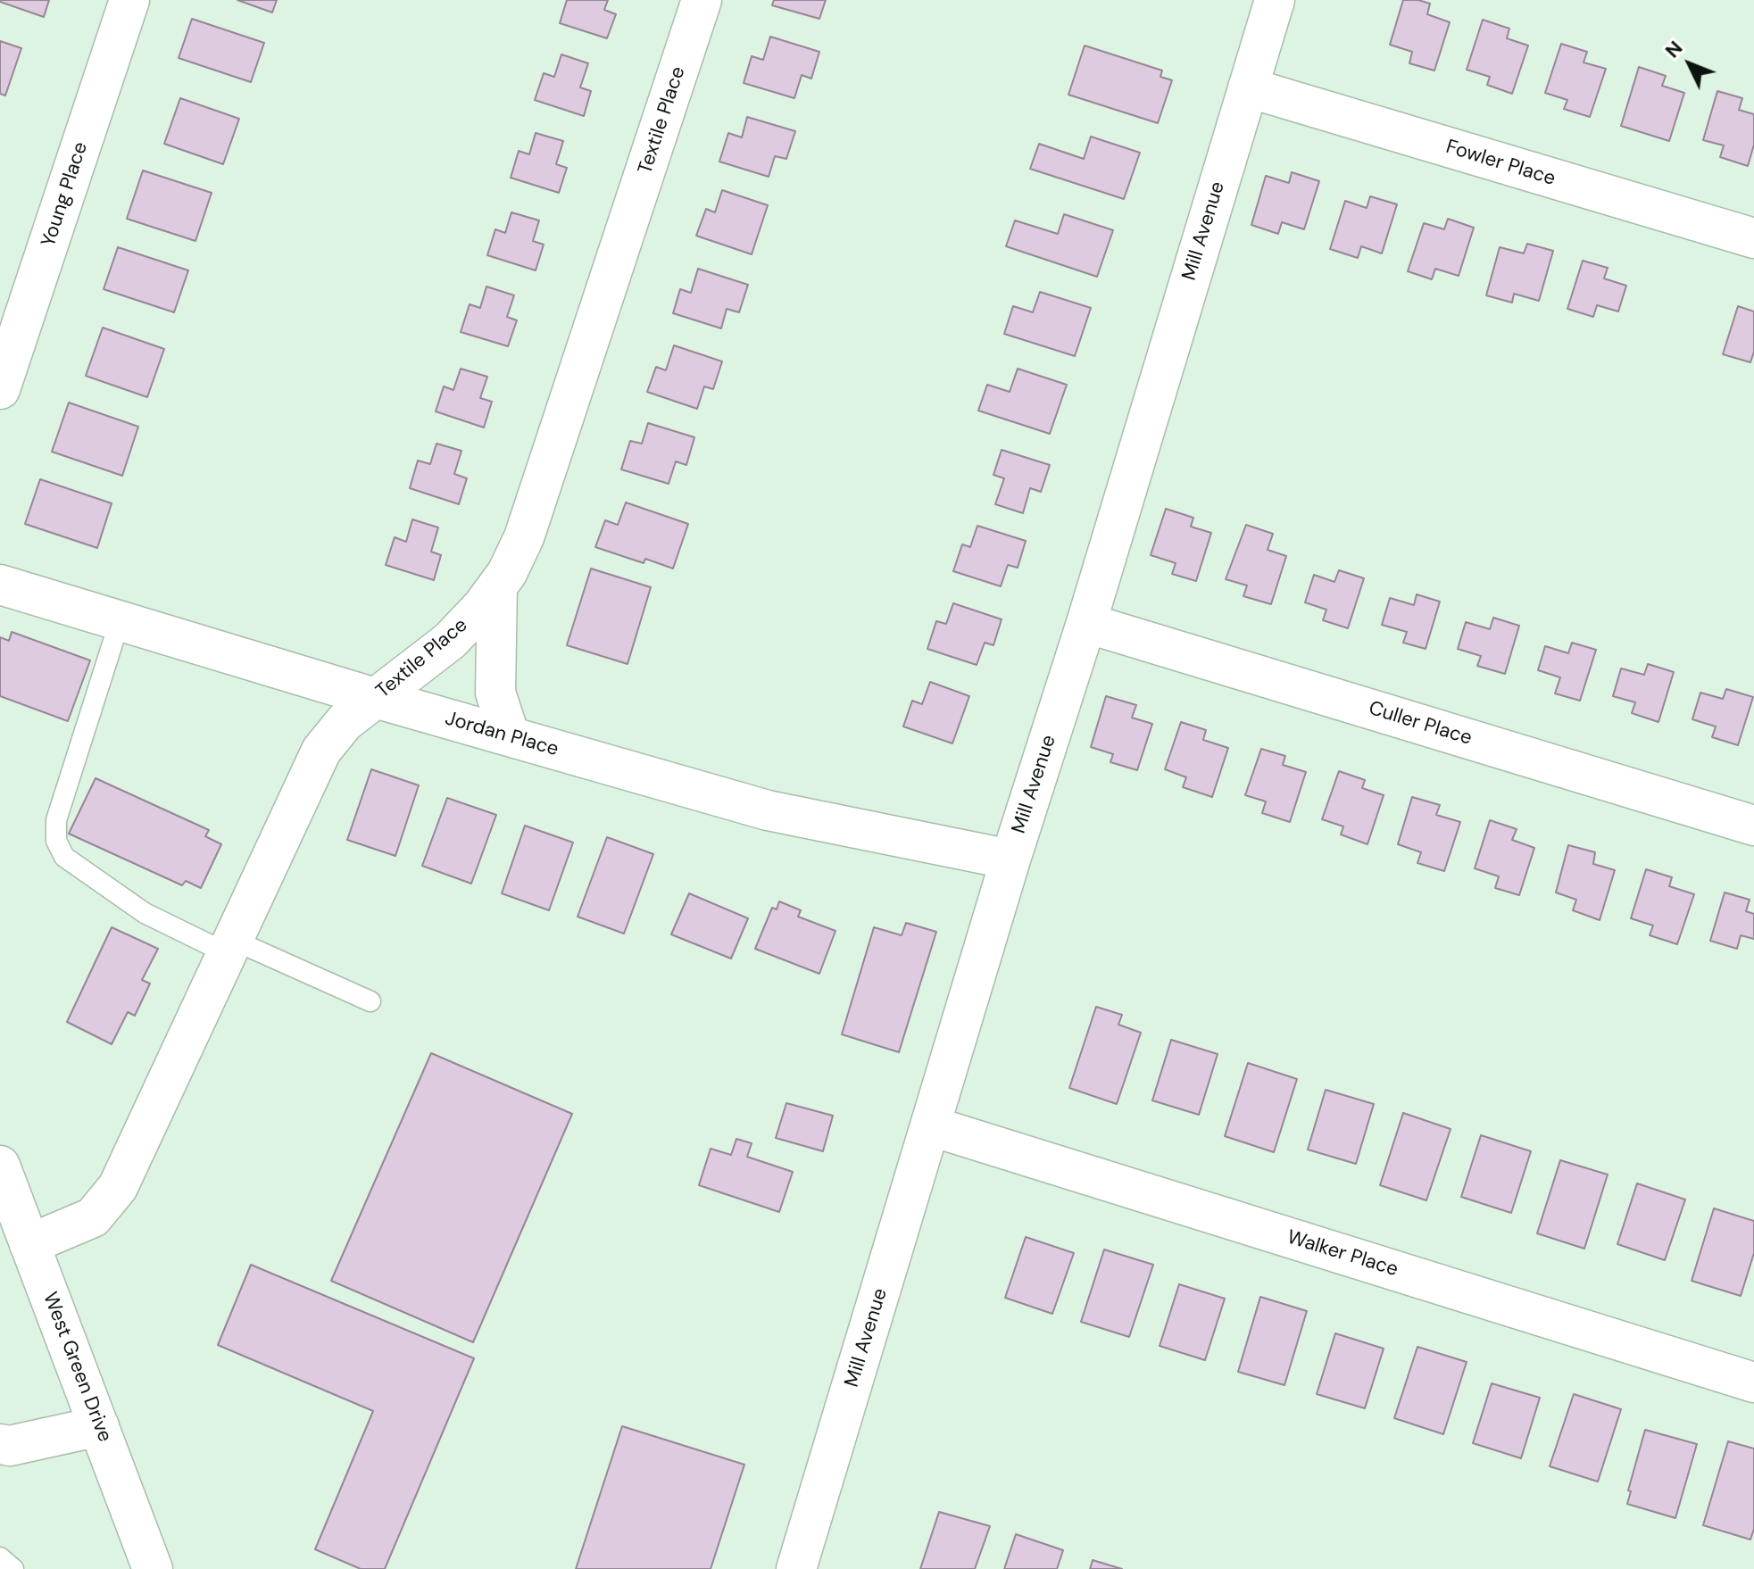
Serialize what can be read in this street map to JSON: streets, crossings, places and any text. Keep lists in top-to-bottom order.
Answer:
{
  "streets": {
    "street": [
      "Textile Place",
      "Fowler Place",
      "Young Place",
      "Mill Avenue",
      "Culler Place",
      "Jordan Place",
      "Walker Place",
      "West Green Drive"
    ]
  },
  "crossings": [
    ["Textile Place", "Jordan Place"],
    ["Textile Place", "West Green Drive"],
    ["Fowler Place", "Mill Avenue"],
    ["Mill Avenue", "Culler Place"],
    ["Mill Avenue", "Jordan Place"],
    ["Mill Avenue", "Walker Place"]
  ],
  "north": "top left"
}
